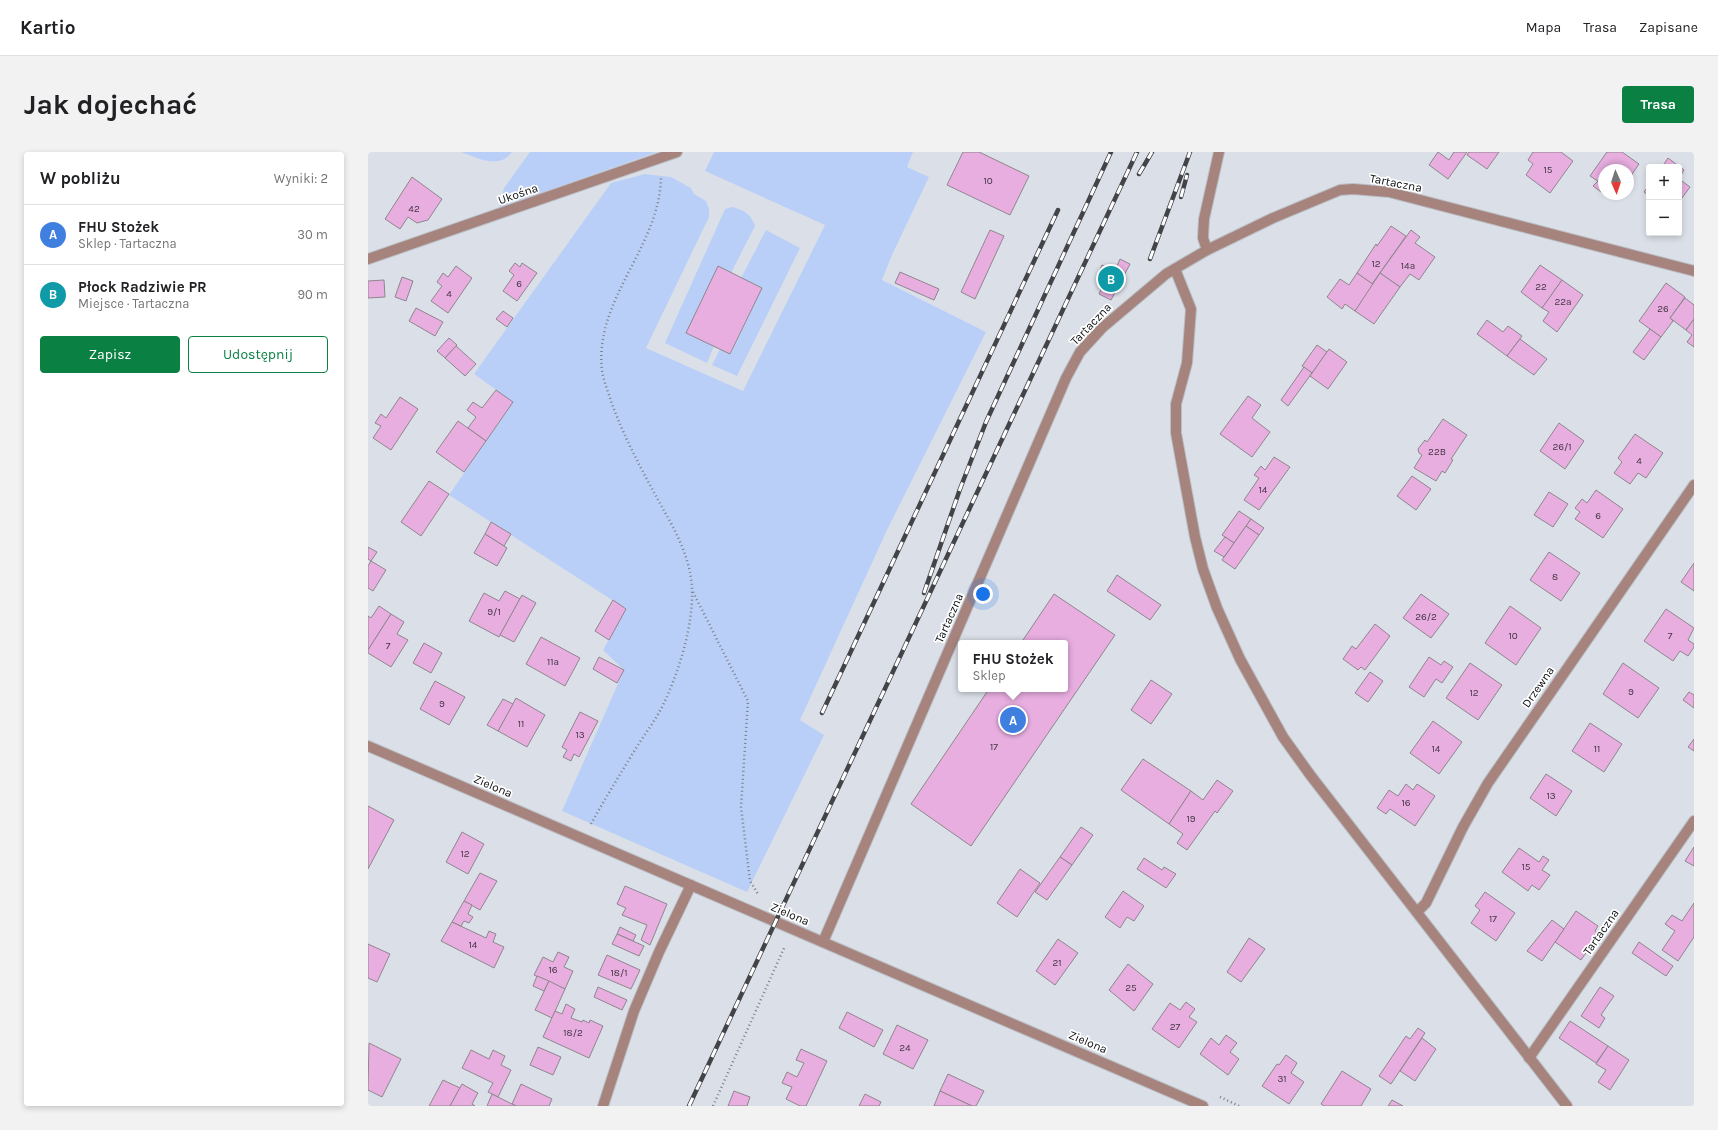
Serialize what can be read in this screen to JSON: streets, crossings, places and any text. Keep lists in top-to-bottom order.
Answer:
{
  "streets": {
    "street": [
      "Tartaczna",
      "Ukośna",
      "Drzewna",
      "Zielona"
    ]
  },
  "crossings": [
    ["Tartaczna", "Zielona"]
  ],
  "house_numbers": [
    "15",
    "10",
    "42",
    "12",
    "14a",
    "6",
    "22",
    "4",
    "22a",
    "26",
    "26/1",
    "22B",
    "4",
    "14",
    "6",
    "8",
    "9/1",
    "26/2",
    "10",
    "7",
    "7",
    "11a",
    "9",
    "12",
    "9",
    "11",
    "13",
    "17",
    "14",
    "11",
    "13",
    "16",
    "19",
    "12",
    "15",
    "17",
    "14",
    "21",
    "16",
    "18/1",
    "25",
    "27",
    "18/2",
    "24",
    "31"
  ],
  "north": "bottom",
  "page": {
    "header": "Kartio",
    "nav": ["Mapa", "Trasa", "Zapisane"],
    "buttons": [
      "Trasa",
      ["Zapisz", "Udostępnij"]
    ],
    "title": "Jak dojechać",
    "heading": ["W pobliżu", "Wyniki: 2"],
    "map_buttons": ["+", "−"],
    "list": [
      {
        "mark": "A",
        "name": "FHU Stożek",
        "note": "Sklep · Tartaczna",
        "value": "30 m"
      },
      {
        "mark": "B",
        "name": "Płock Radziwie PR",
        "note": "Miejsce · Tartaczna",
        "value": "90 m"
      }
    ],
    "pins": ["B", "A"],
    "popup": ["FHU Stożek", "Sklep"]
  }
}
